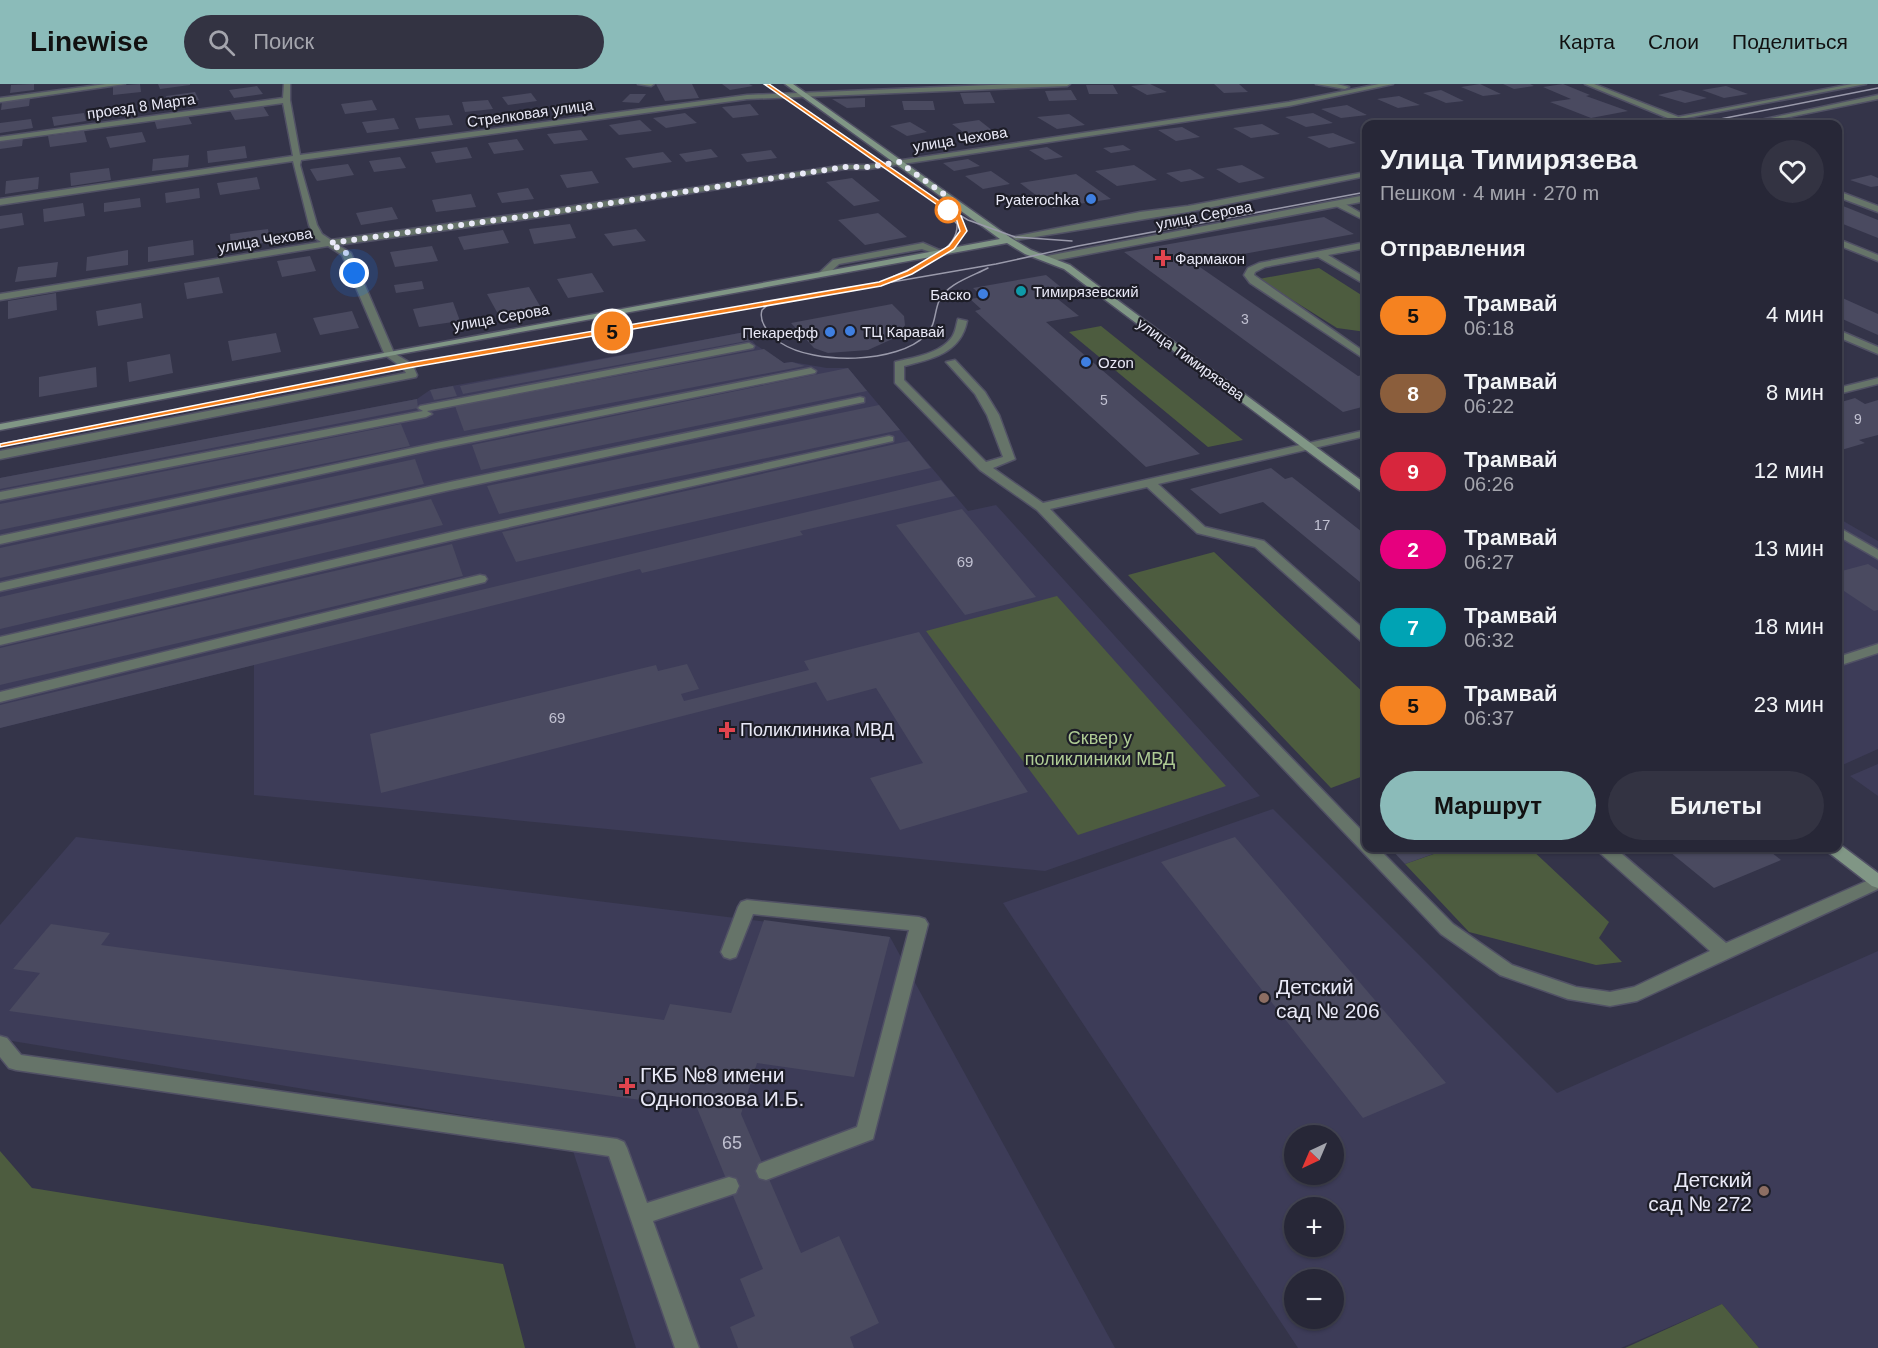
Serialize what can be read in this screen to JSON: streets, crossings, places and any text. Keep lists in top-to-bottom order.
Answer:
{
  "streets": {
    "street": [
      "проезд 8 Марта",
      "Стрелковая улица",
      "улица Чехова",
      "улица Серова",
      "улица Тимирязева"
    ]
  },
  "crossings": [
    ["Стрелковая улица", "улица Тимирязева"],
    ["улица Чехова", "улица Тимирязева"],
    ["улица Серова", "улица Тимирязева"]
  ],
  "parks": ["Сквер у поликлиники МВД"],
  "places": {
    "other": [
      "Pyaterochka",
      "Тимирязевский",
      "Баско",
      "ТЦ Каравай",
      "Пекарефф",
      "Ozon",
      "Детский сад № 206",
      "Детский сад № 272"
    ],
    "health": ["Фармакон", "Поликлиника МВД", "ГКБ №8 имени Однопозова И.Б."]
  },
  "lines": ["tram line 5"],
  "house_numbers": [
    "3",
    "5",
    "9",
    "17",
    "69",
    "69",
    "65"
  ],
  "north": "bottom left",
  "page": {
    "header": "Linewise",
    "search": "Поиск",
    "nav": ["Карта", "Слои", "Поделиться"],
    "on_map": "5",
    "heading": [
      ["Улица Тимирязева", "Пешком · 4 мин · 270 m"],
      "Отправления"
    ],
    "list": [
      {
        "mark": "5",
        "name": "Трамвай",
        "note": "06:18",
        "value": "4 мин"
      },
      {
        "mark": "8",
        "name": "Трамвай",
        "note": "06:22",
        "value": "8 мин"
      },
      {
        "mark": "9",
        "name": "Трамвай",
        "note": "06:26",
        "value": "12 мин"
      },
      {
        "mark": "2",
        "name": "Трамвай",
        "note": "06:27",
        "value": "13 мин"
      },
      {
        "mark": "7",
        "name": "Трамвай",
        "note": "06:32",
        "value": "18 мин"
      },
      {
        "mark": "5",
        "name": "Трамвай",
        "note": "06:37",
        "value": "23 мин"
      }
    ],
    "buttons": ["Маршрут", "Билеты"],
    "map_buttons": ["+", "−"]
  }
}
